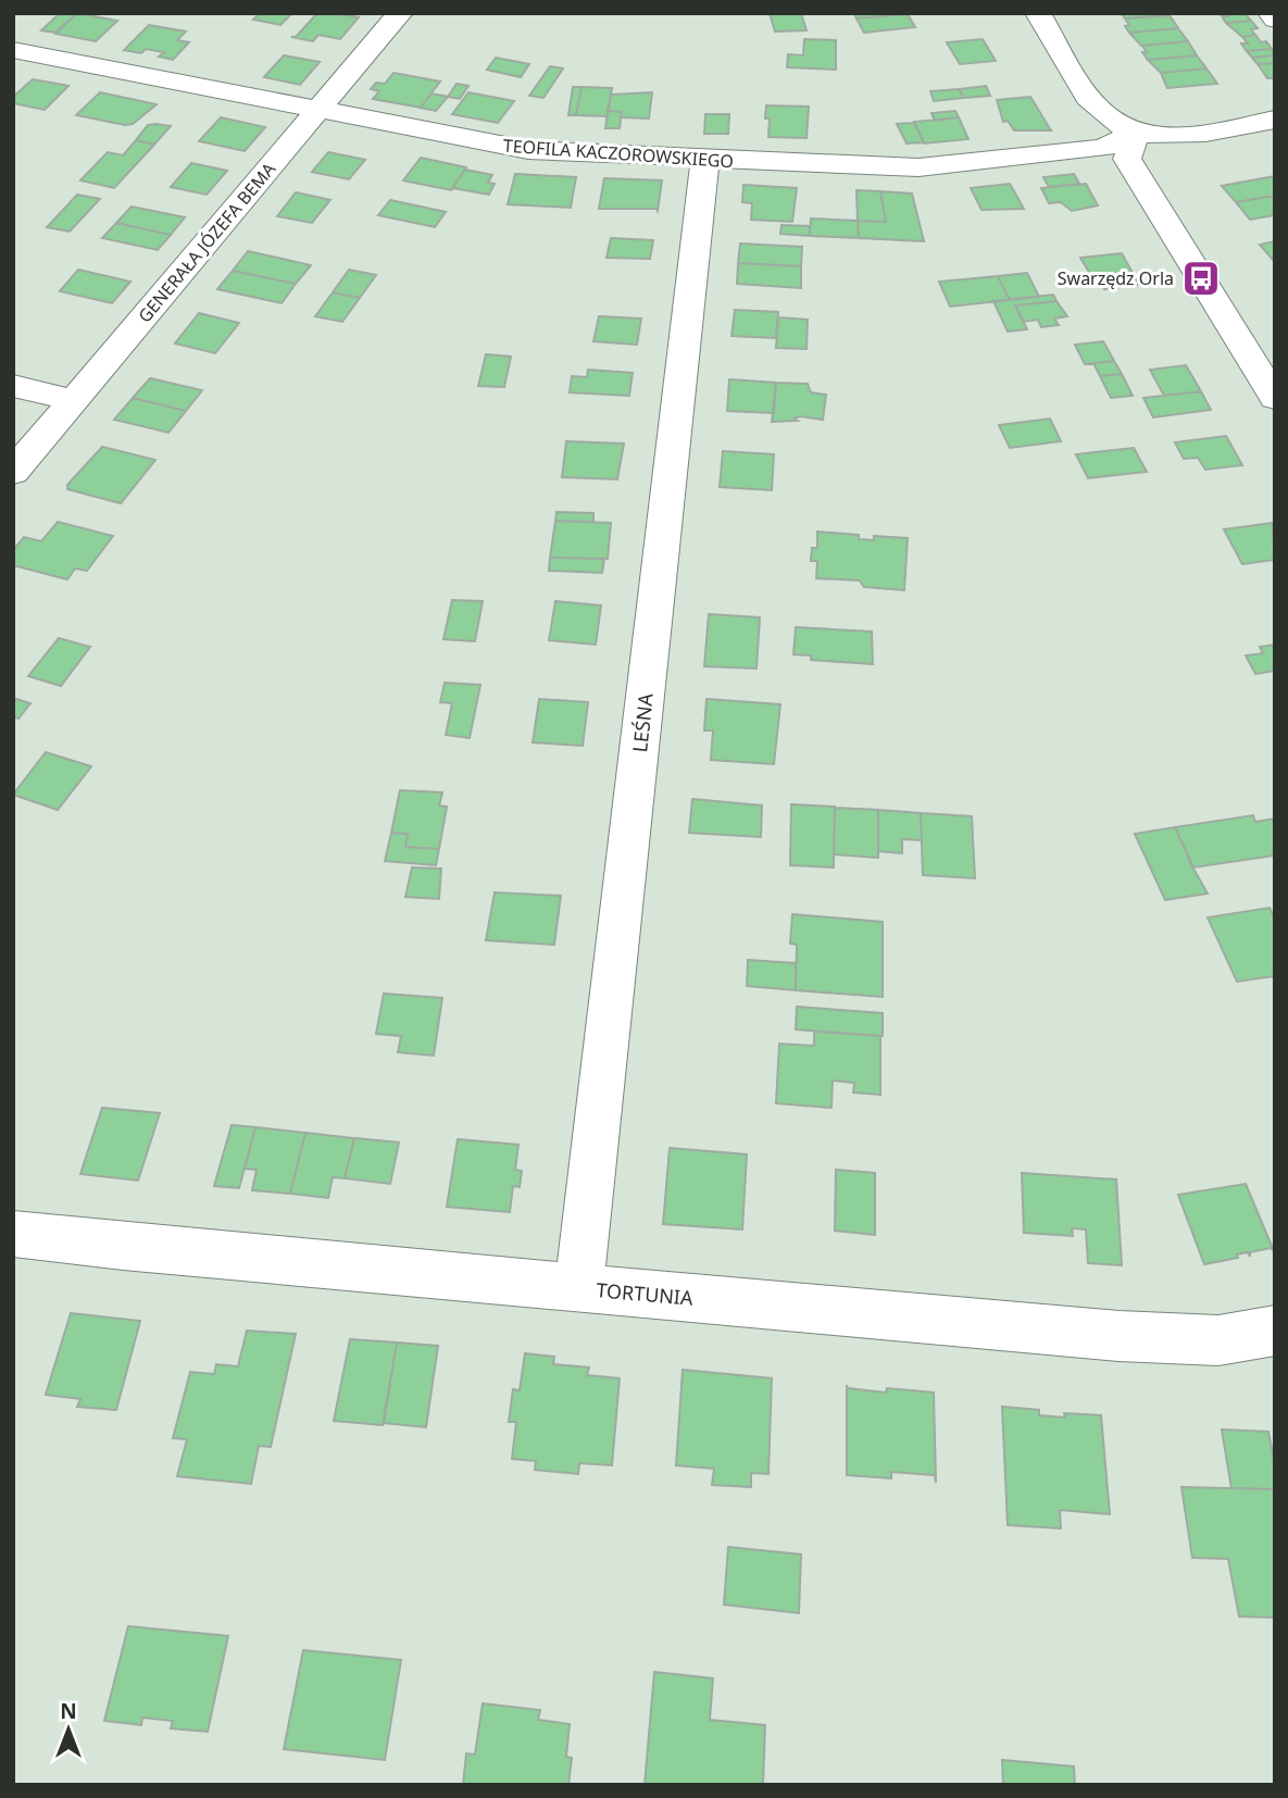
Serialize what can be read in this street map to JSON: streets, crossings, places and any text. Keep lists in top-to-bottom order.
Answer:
{
  "streets": {
    "street": [
      "TEOFILA KACZOROWSKIEGO",
      "GENERAŁA JÓZEFA BEMA",
      "LEŚNA",
      "TORTUNIA"
    ]
  },
  "crossings": [
    ["TEOFILA KACZOROWSKIEGO", "GENERAŁA JÓZEFA BEMA"],
    ["TEOFILA KACZOROWSKIEGO", "LEŚNA"],
    ["LEŚNA", "TORTUNIA"]
  ],
  "places": {
    "bus stop": ["Swarzędz Orla"]
  },
  "north": "top"
}
